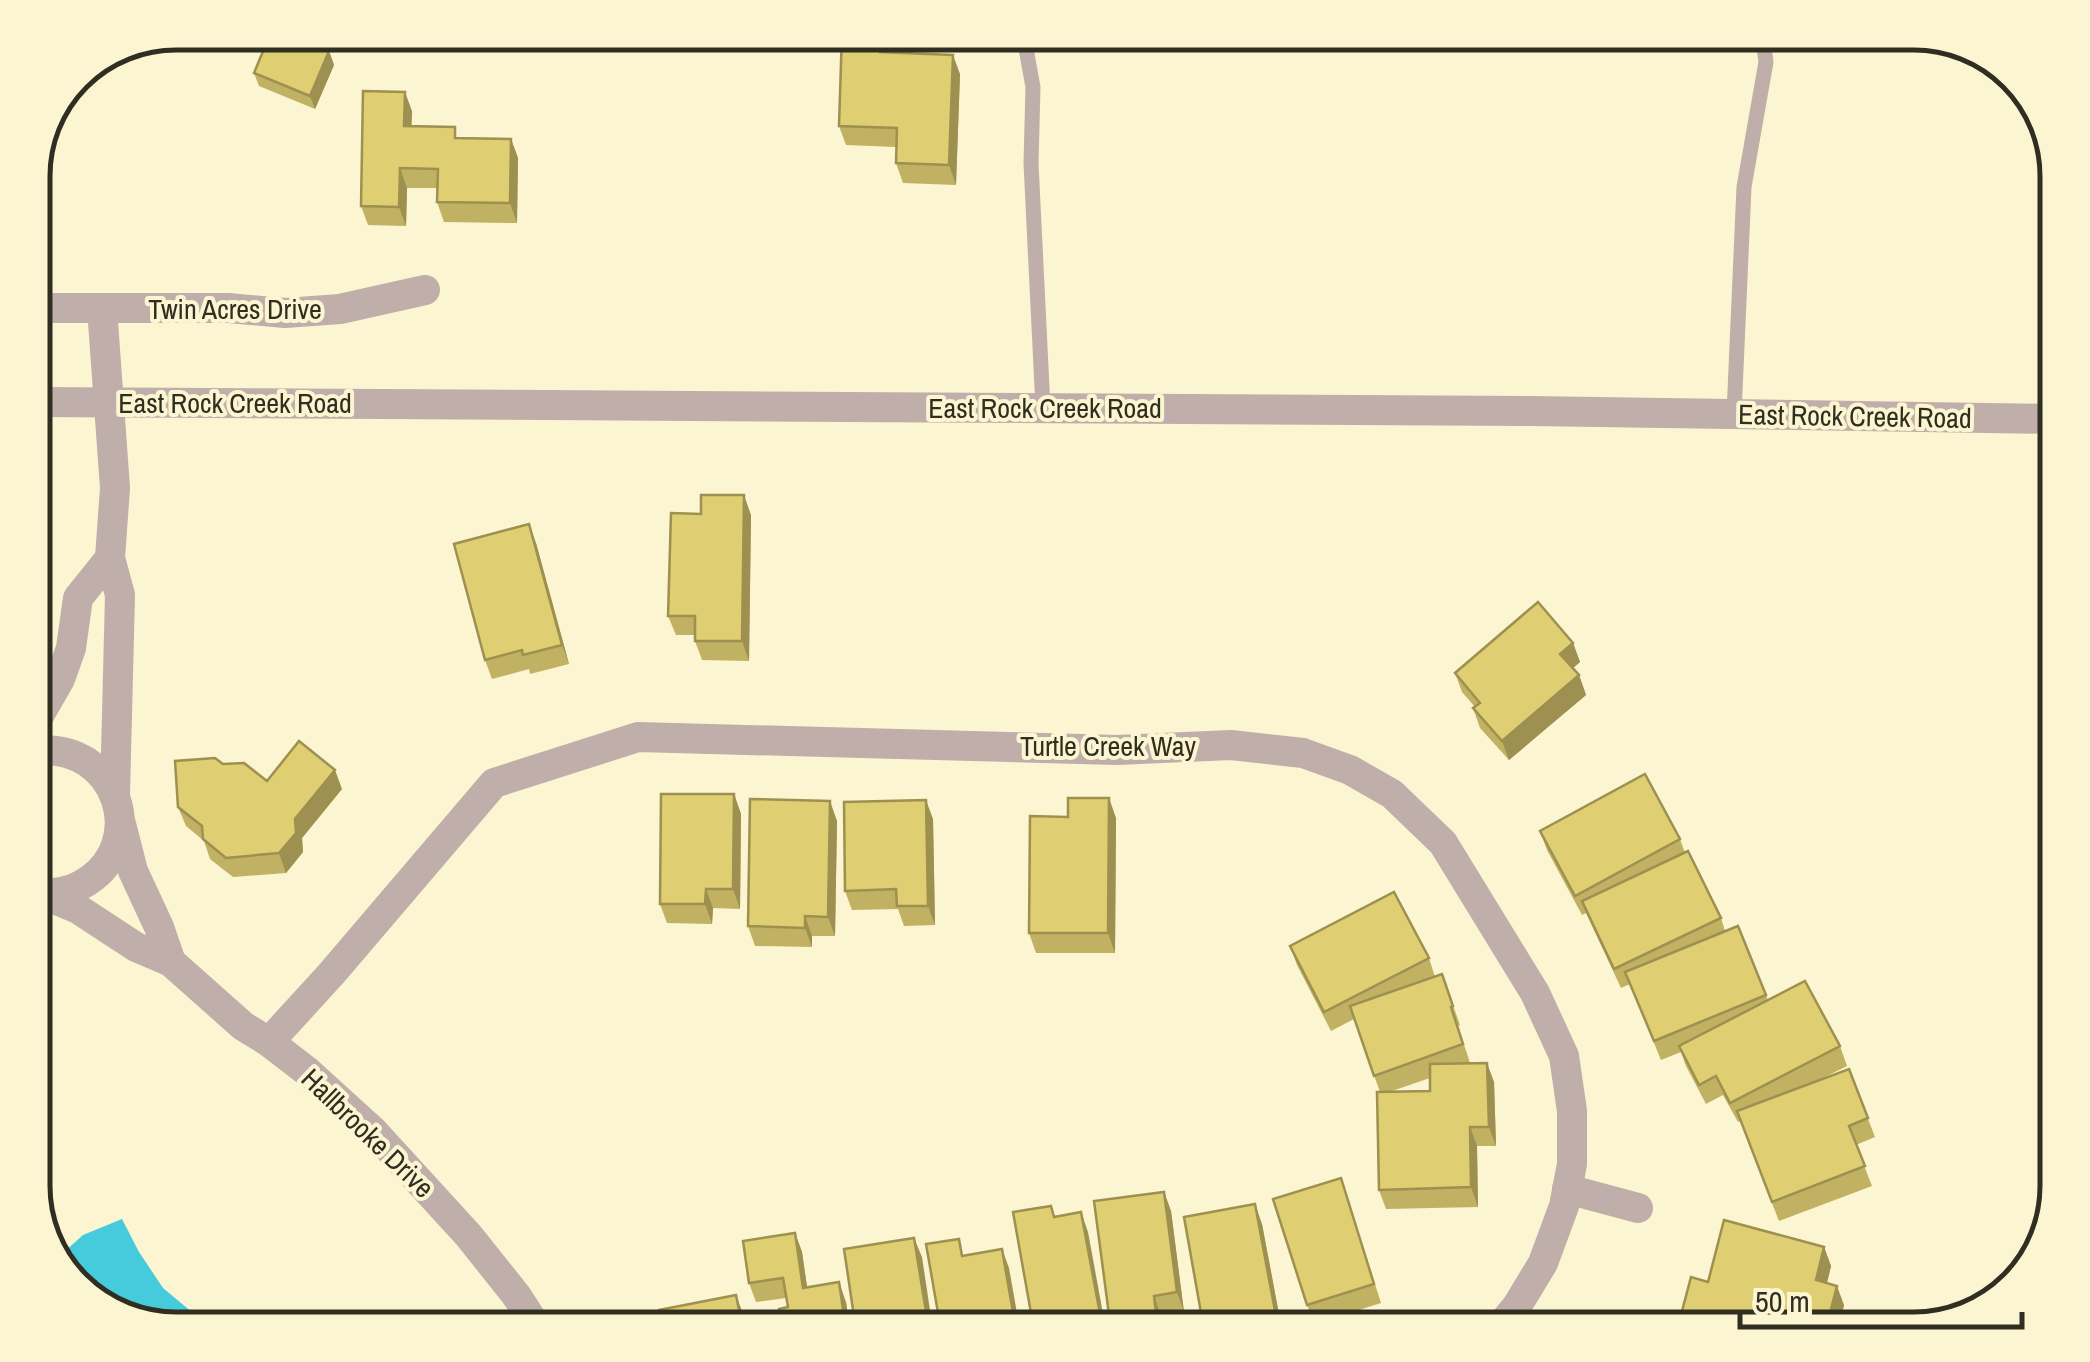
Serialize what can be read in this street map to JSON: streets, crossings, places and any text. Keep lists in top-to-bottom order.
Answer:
{
  "streets": {
    "street": [
      "Twin Acres Drive",
      "East Rock Creek Road",
      "Turtle Creek Way",
      "Hallbrooke Drive"
    ]
  },
  "crossings": [
    ["East Rock Creek Road", "Hallbrooke Drive"],
    ["Turtle Creek Way", "Hallbrooke Drive"]
  ],
  "scale_bar": "50 m"
}
